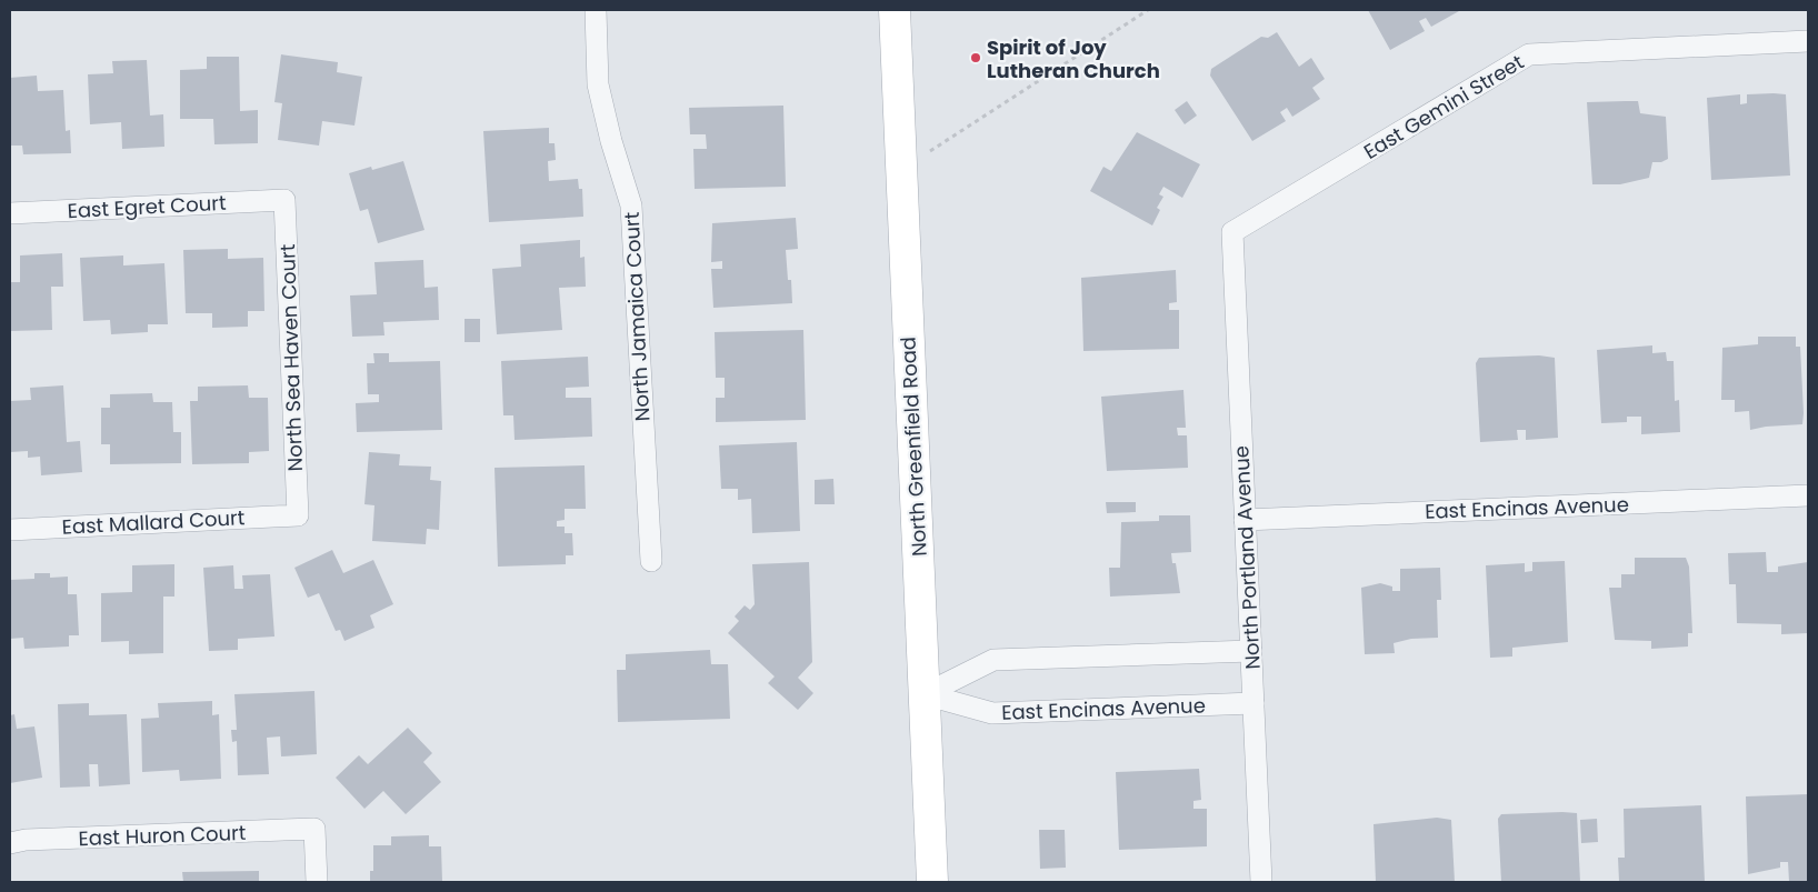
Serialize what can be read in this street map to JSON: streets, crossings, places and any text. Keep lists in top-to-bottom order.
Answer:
{
  "streets": {
    "main road": ["North Greenfield Road"],
    "street": [
      "East Gemini Street",
      "East Egret Court",
      "North Jamaica Court",
      "North Sea Haven Court",
      "East Encinas Avenue",
      "East Mallard Court",
      "North Portland Avenue",
      "East Huron Court"
    ]
  },
  "crossings": [
    ["East Gemini Street", "North Portland Avenue"],
    ["East Egret Court", "North Sea Haven Court"],
    ["North Sea Haven Court", "East Mallard Court"],
    ["North Greenfield Road", "East Encinas Avenue"],
    ["East Encinas Avenue", "North Portland Avenue"]
  ],
  "places": ["Spirit of Joy Lutheran Church"]
}
